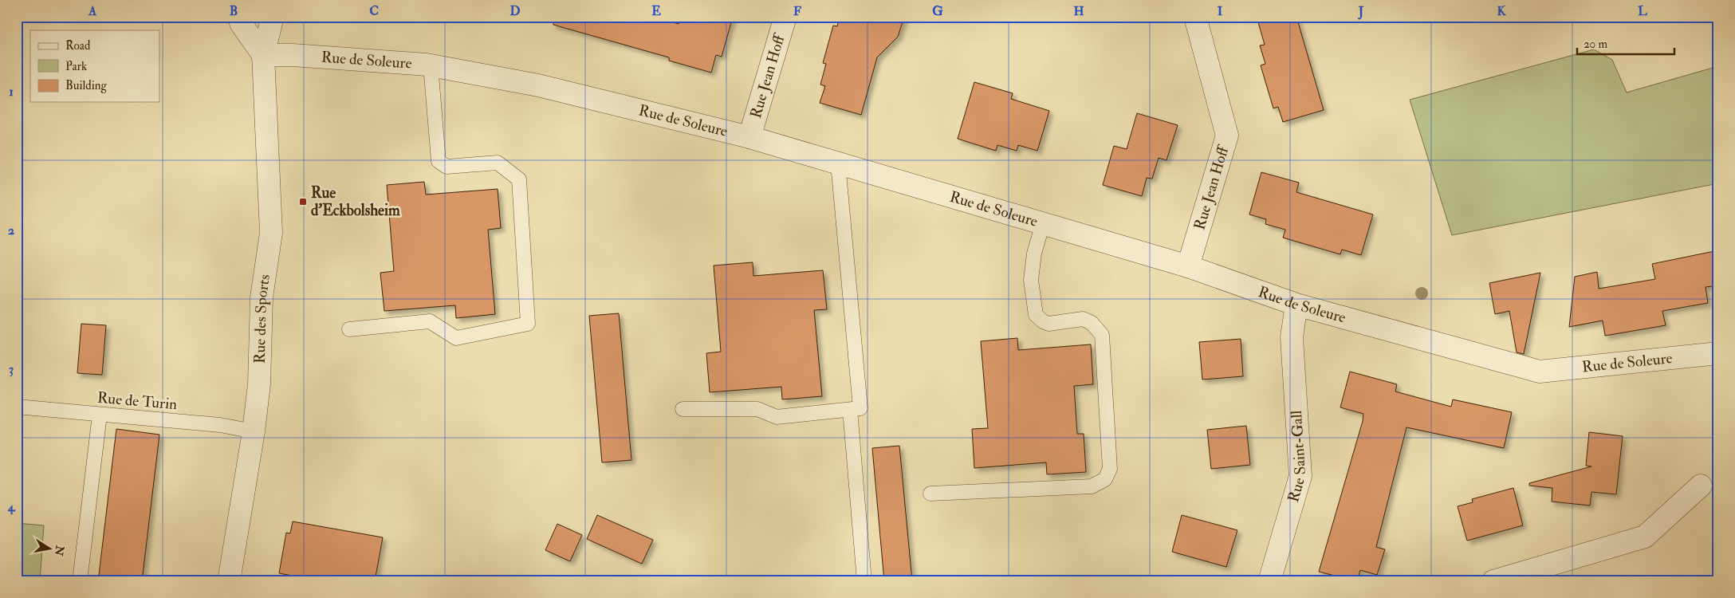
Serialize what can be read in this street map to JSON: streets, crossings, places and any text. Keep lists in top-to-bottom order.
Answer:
{
  "streets": {
    "street": [
      "Rue de Soleure",
      "Rue Jean Hoff",
      "Rue des Sports",
      "Rue Saint-Gall"
    ],
    "lane": ["Rue de Turin"]
  },
  "crossings": [
    ["Rue de Soleure", "Rue Jean Hoff"],
    ["Rue de Soleure", "Rue des Sports"],
    ["Rue de Soleure", "Rue Saint-Gall"],
    ["Rue des Sports", "Rue de Turin"]
  ],
  "places": {
    "transit": ["Rue d'Eckbolsheim"]
  },
  "legend": ["Road", "Park", "Building"],
  "scale_bar": "20 m",
  "north": "right",
  "grid": {
    "columns": [
      "A",
      "B",
      "C",
      "D",
      "E",
      "F",
      "G",
      "H",
      "I",
      "J",
      "K",
      "L"
    ],
    "rows": [
      "1",
      "2",
      "3",
      "4"
    ]
  }
}
